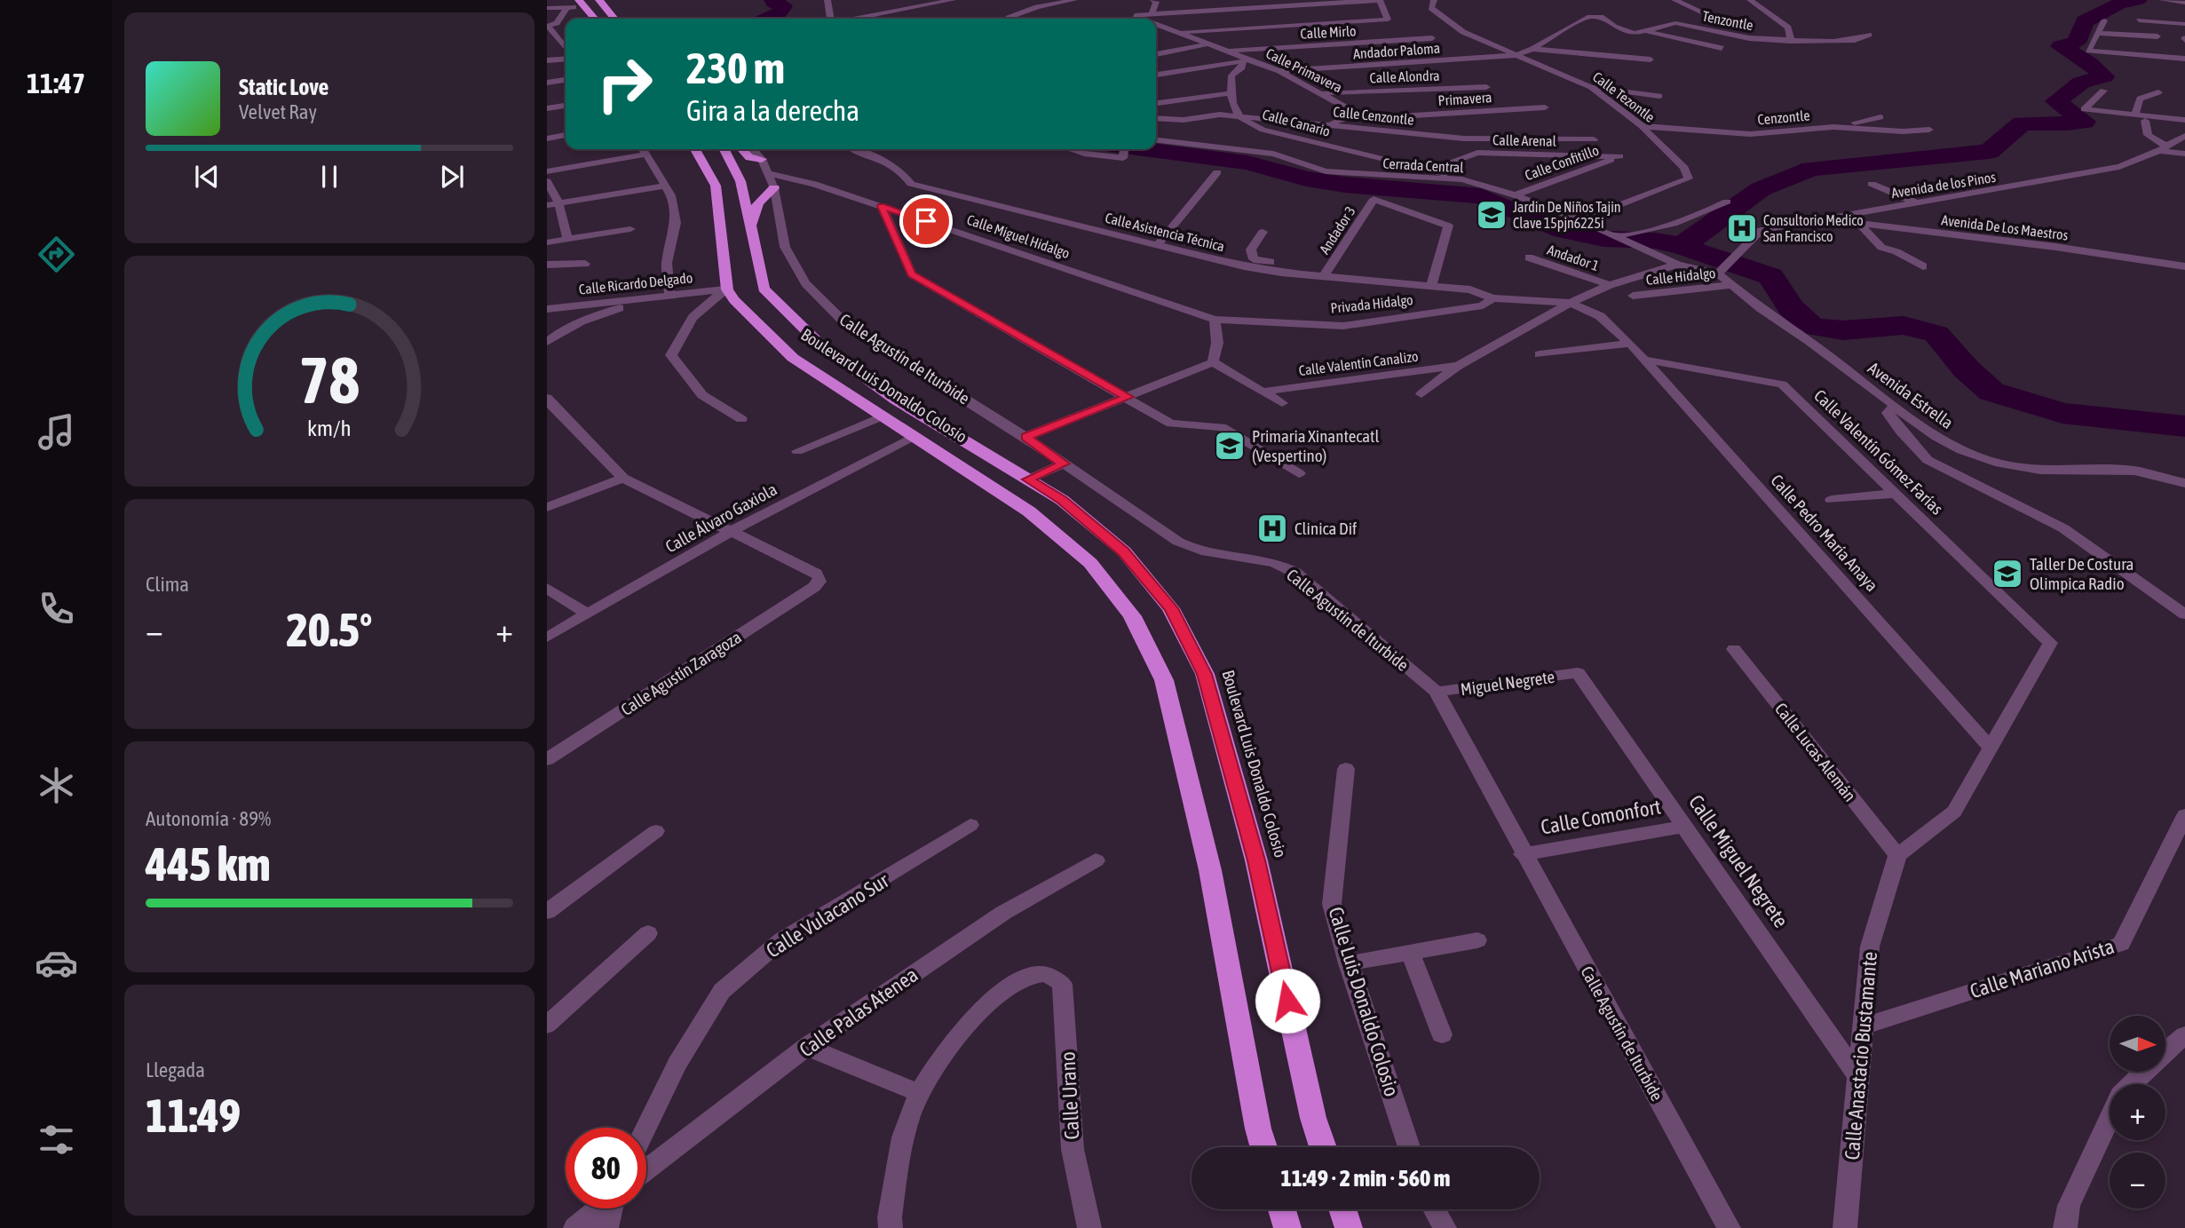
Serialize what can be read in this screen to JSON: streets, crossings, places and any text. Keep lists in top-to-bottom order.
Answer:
{
  "streets": {
    "highway": ["Boulevard Luis Donaldo Colosio"],
    "street": [
      "Tenzontle",
      "Calle Mirlo",
      "Andador Paloma",
      "Calle Primavera",
      "Calle Alondra",
      "Calle Tezontle",
      "Primavera",
      "Calle Cenzontle",
      "Cenzontle",
      "Calle Canario",
      "Calle Arenal",
      "Calle Confitillo",
      "Cerrada Central",
      "Avenida de los Pinos",
      "Avenida De Los Maestros",
      "Andador 3",
      "Calle Asistencia Técnica",
      "Calle Miguel Hidalgo",
      "Andador 1",
      "Calle Hidalgo",
      "Calle Ricardo Delgado",
      "Privada Hidalgo",
      "Calle Agustín de Iturbide",
      "Calle Valentín Canalizo",
      "Avenida Estrella",
      "Calle Valentín Gómez Farías",
      "Calle Álvaro Gaxiola",
      "Calle Pedro María Anaya",
      "Calle Agustín Zaragoza",
      "Miguel Negrete",
      "Calle Lucas Alemán",
      "Calle Comonfort",
      "Calle Miguel Negrete",
      "Calle Vulacano Sur",
      "Calle Mariano Arista",
      "Calle Luis Donaldo Colosio",
      "Calle Palas Atenea",
      "Calle Anastacio Bustamante",
      "Calle Urano"
    ]
  },
  "crossings": [
    ["Andador Paloma", "Calle Primavera"],
    ["Andador Paloma", "Calle Tezontle"],
    ["Calle Primavera", "Calle Alondra"],
    ["Calle Primavera", "Primavera"],
    ["Calle Primavera", "Calle Cenzontle"],
    ["Calle Tezontle", "Cenzontle"],
    ["Calle Tezontle", "Cerrada Central"],
    ["Calle Cenzontle", "Calle Canario"],
    ["Calle Canario", "Calle Arenal"],
    ["Calle Canario", "Cerrada Central"],
    ["Calle Arenal", "Calle Confitillo"],
    ["Calle Confitillo", "Cerrada Central"],
    ["Cerrada Central", "Avenida de los Pinos"],
    ["Cerrada Central", "Avenida Estrella"],
    ["Avenida de los Pinos", "Avenida De Los Maestros"],
    ["Avenida de los Pinos", "Avenida Estrella"],
    ["Andador 3", "Calle Asistencia Técnica"],
    ["Calle Asistencia Técnica", "Privada Hidalgo"],
    ["Calle Miguel Hidalgo", "Privada Hidalgo"],
    ["Calle Miguel Hidalgo", "Calle Agustín de Iturbide"],
    ["Calle Hidalgo", "Avenida Estrella"],
    ["Calle Ricardo Delgado", "Boulevard Luis Donaldo Colosio"],
    ["Calle Agustín de Iturbide", "Miguel Negrete"],
    ["Calle Agustín de Iturbide", "Calle Comonfort"],
    ["Boulevard Luis Donaldo Colosio", "Calle Álvaro Gaxiola"],
    ["Calle Valentín Gómez Farías", "Calle Pedro María Anaya"],
    ["Calle Álvaro Gaxiola", "Calle Agustín Zaragoza"],
    ["Miguel Negrete", "Calle Miguel Negrete"],
    ["Calle Lucas Alemán", "Calle Anastacio Bustamante"],
    ["Calle Comonfort", "Calle Miguel Negrete"],
    ["Calle Miguel Negrete", "Calle Anastacio Bustamante"],
    ["Calle Mariano Arista", "Calle Anastacio Bustamante"]
  ],
  "places": {
    "school or university": ["Jardin De Niños Tajin Clave 15pjn6225i", "Primaria Xinantecatl (Vespertino)", "Taller De Costura Olimpica Radio"],
    "hospital": ["Consultorio Medico San Francisco", "Clinica Dif"]
  },
  "north": "right",
  "page": {
    "tabs": "11:47",
    "turn": ["230 m", "Gira a la derecha"],
    "song": ["Static Love", "Velvet Ray"],
    "tile": [
      "Clima",
      ["Autonomía · 89%", "445 km"],
      ["Llegada", "11:49"]
    ],
    "heat": ["−", "20.5°", "+"],
    "map_buttons": ["+", "−"],
    "limit": "80",
    "trip": "11:49 · 2 min · 560 m",
    "gauge": ["78", "km/h"]
  }
}
